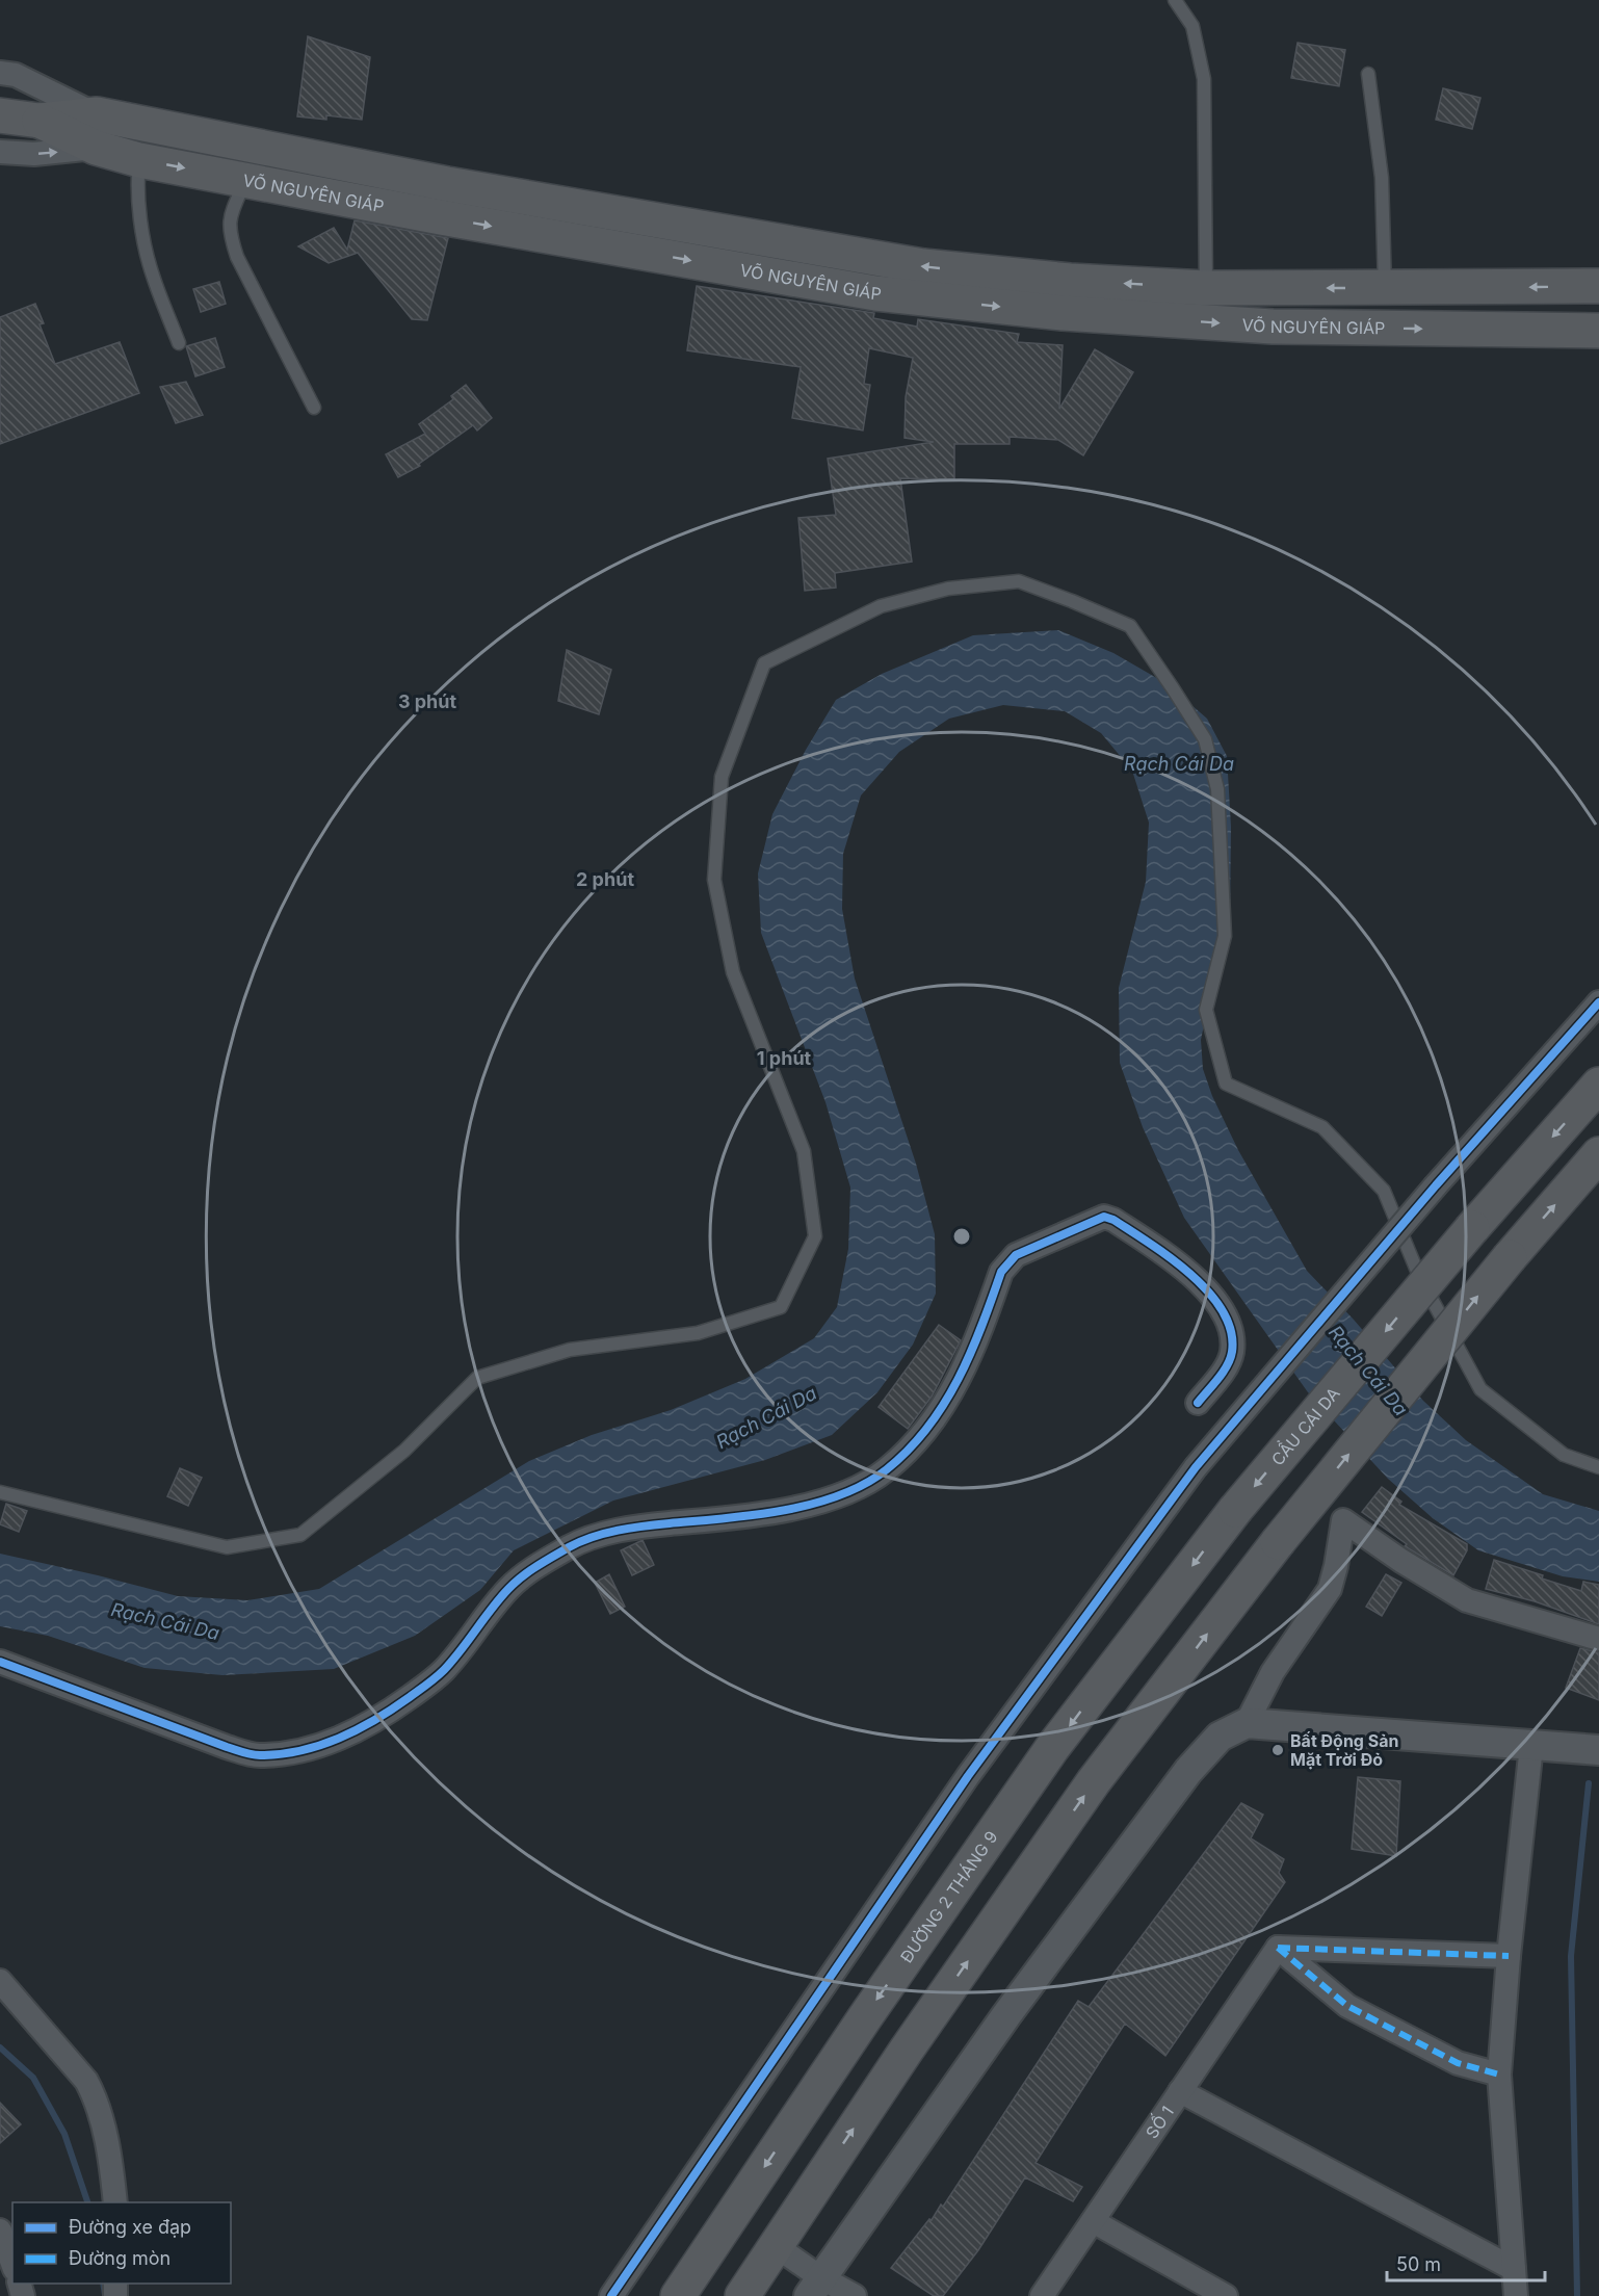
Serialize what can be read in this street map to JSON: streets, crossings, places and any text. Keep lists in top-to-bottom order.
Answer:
{
  "streets": {
    "highway": ["VÕ NGUYÊN GIÁP", "CẦU CÁI DA", "ĐƯỜNG 2 THÁNG 9"],
    "street": ["SỐ 1"]
  },
  "crossings": [
    ["CẦU CÁI DA", "ĐƯỜNG 2 THÁNG 9"]
  ],
  "water": ["Rạch Cái Da"],
  "places": ["Bất Động Sản Mặt Trời Đỏ"],
  "legend": ["Đường xe đạp", "Đường mòn"],
  "scale_bar": "50 m",
  "rings": ["3 phút", "2 phút", "1 phút"]
}
